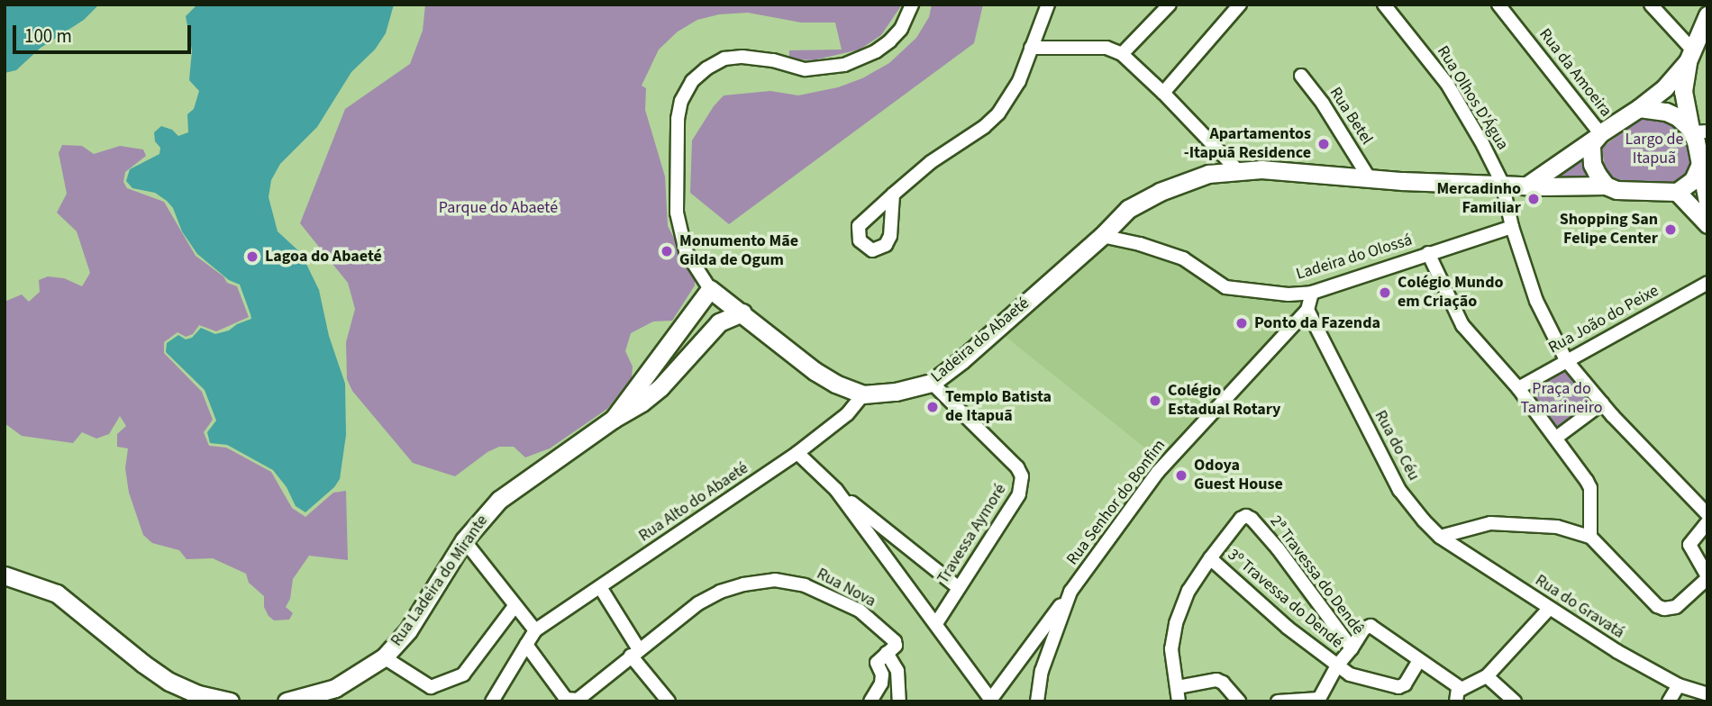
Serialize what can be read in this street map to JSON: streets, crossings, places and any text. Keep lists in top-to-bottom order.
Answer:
{
  "streets": {
    "street": [
      "Rua da Amoeira",
      "Rua Olhos D'Água",
      "Rua Betel",
      "Ladeira do Olossá",
      "Rua João do Peixe",
      "Ladeira do Abaeté",
      "Rua do Céu",
      "Rua Alto do Abaeté",
      "Rua Senhor do Bonfim",
      "Travessa Aymoré",
      "2ª Travessa do Dendê",
      "Rua Ladeira do Mirante",
      "Rua Nova",
      "3º Travessa do Dendé",
      "Rua do Gravatá"
    ]
  },
  "crossings": [
    ["Rua da Amoeira", "Ladeira do Abaeté"],
    ["Rua Olhos D'Água", "Ladeira do Olossá"],
    ["Rua Olhos D'Água", "Rua João do Peixe"],
    ["Rua Olhos D'Água", "Ladeira do Abaeté"],
    ["Rua Betel", "Ladeira do Abaeté"],
    ["Ladeira do Olossá", "Ladeira do Abaeté"],
    ["Ladeira do Olossá", "Rua Senhor do Bonfim"],
    ["Ladeira do Abaeté", "Rua Alto do Abaeté"],
    ["Ladeira do Abaeté", "Travessa Aymoré"],
    ["Ladeira do Abaeté", "Rua Ladeira do Mirante"],
    ["Rua do Céu", "Rua Senhor do Bonfim"],
    ["Rua do Céu", "Rua do Gravatá"],
    ["2ª Travessa do Dendê", "3º Travessa do Dendé"]
  ],
  "parks": ["Largo de Itapuã", "Parque do Abaeté", "Praça do Tamarineiro"],
  "places": [
    "Apartamentos -Itapuã Residence",
    "Mercadinho Familiar",
    "Shopping San Felipe Center",
    "Monumento Mãe Gilda de Ogum",
    "Lagoa do Abaeté",
    "Colégio Mundo em Criação",
    "Ponto da Fazenda",
    "Colégio Estadual Rotary",
    "Templo Batista de Itapuã",
    "Odoya Guest House"
  ],
  "scale_bar": "100 m"
}
